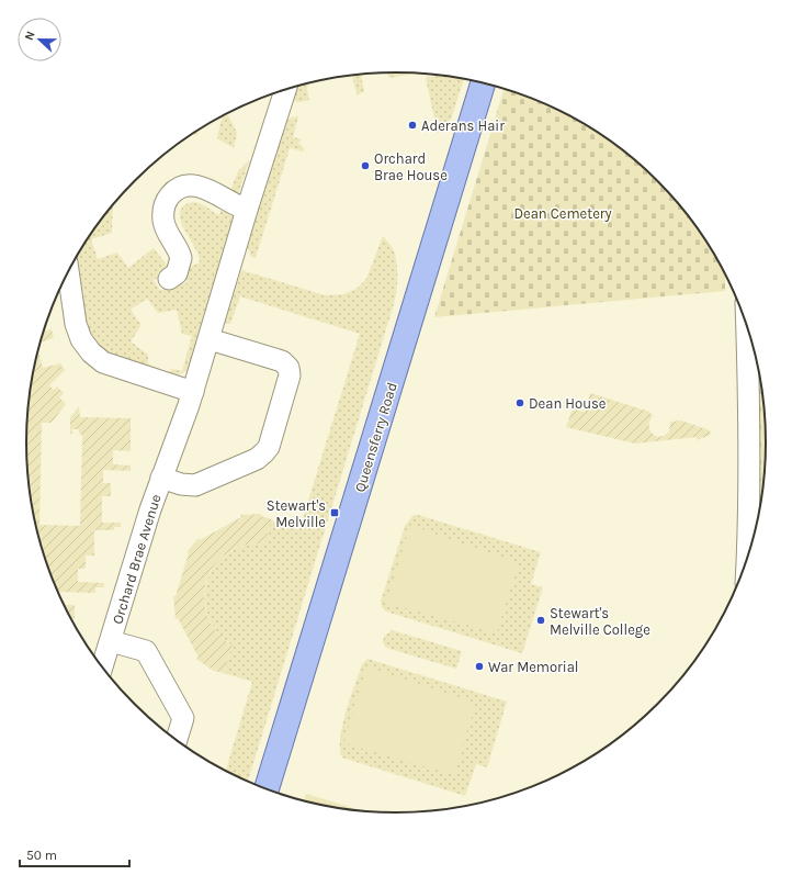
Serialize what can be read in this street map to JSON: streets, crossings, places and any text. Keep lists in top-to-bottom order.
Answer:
{
  "streets": {
    "main road": ["Queensferry Road"],
    "street": ["Orchard Brae Avenue"]
  },
  "parks": ["Dean Cemetery"],
  "places": {
    "other": [
      "Aderans Hair",
      "Orchard Brae House",
      "Dean House",
      "Stewart's Melville College",
      "War Memorial"
    ],
    "transit": ["Stewart's Melville"]
  },
  "scale_bar": "50 m",
  "north": "left"
}
